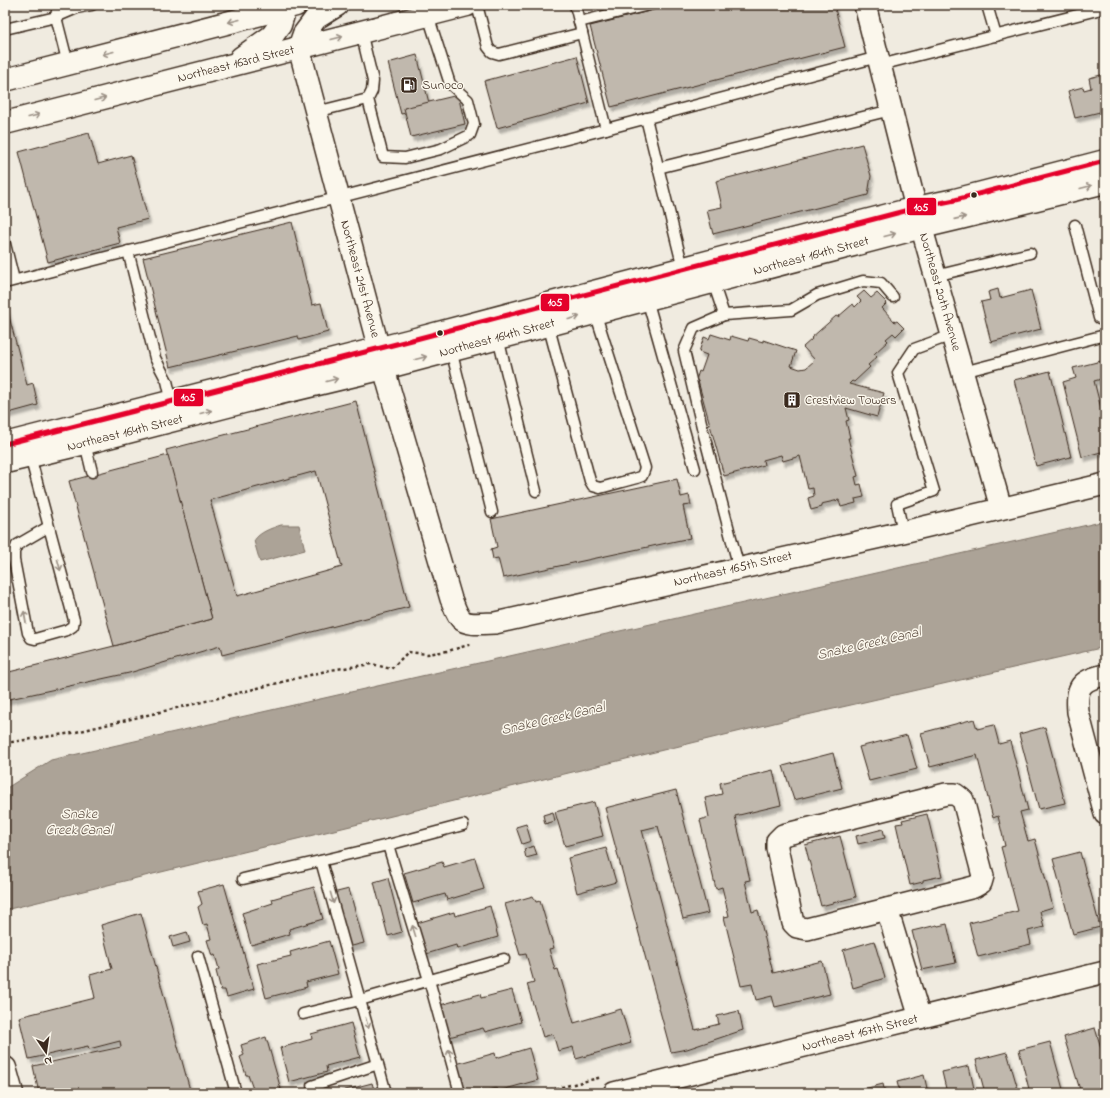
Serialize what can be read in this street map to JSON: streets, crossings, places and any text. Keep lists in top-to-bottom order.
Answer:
{
  "streets": {
    "street": [
      "Northeast 163rd Street",
      "Northeast 164th Street",
      "Northeast 21st Avenue",
      "Northeast 20th Avenue",
      "Northeast 165th Street",
      "Northeast 167th Street"
    ]
  },
  "crossings": [
    ["Northeast 163rd Street", "Northeast 21st Avenue"],
    ["Northeast 164th Street", "Northeast 21st Avenue"],
    ["Northeast 164th Street", "Northeast 20th Avenue"],
    ["Northeast 21st Avenue", "Northeast 165th Street"],
    ["Northeast 20th Avenue", "Northeast 165th Street"]
  ],
  "water": ["Snake Creek Canal"],
  "places": {
    "fuel station": ["Sunoco"],
    "building": ["Crestview Towers"]
  },
  "lines": ["transit line 105"],
  "north": "bottom"
}
